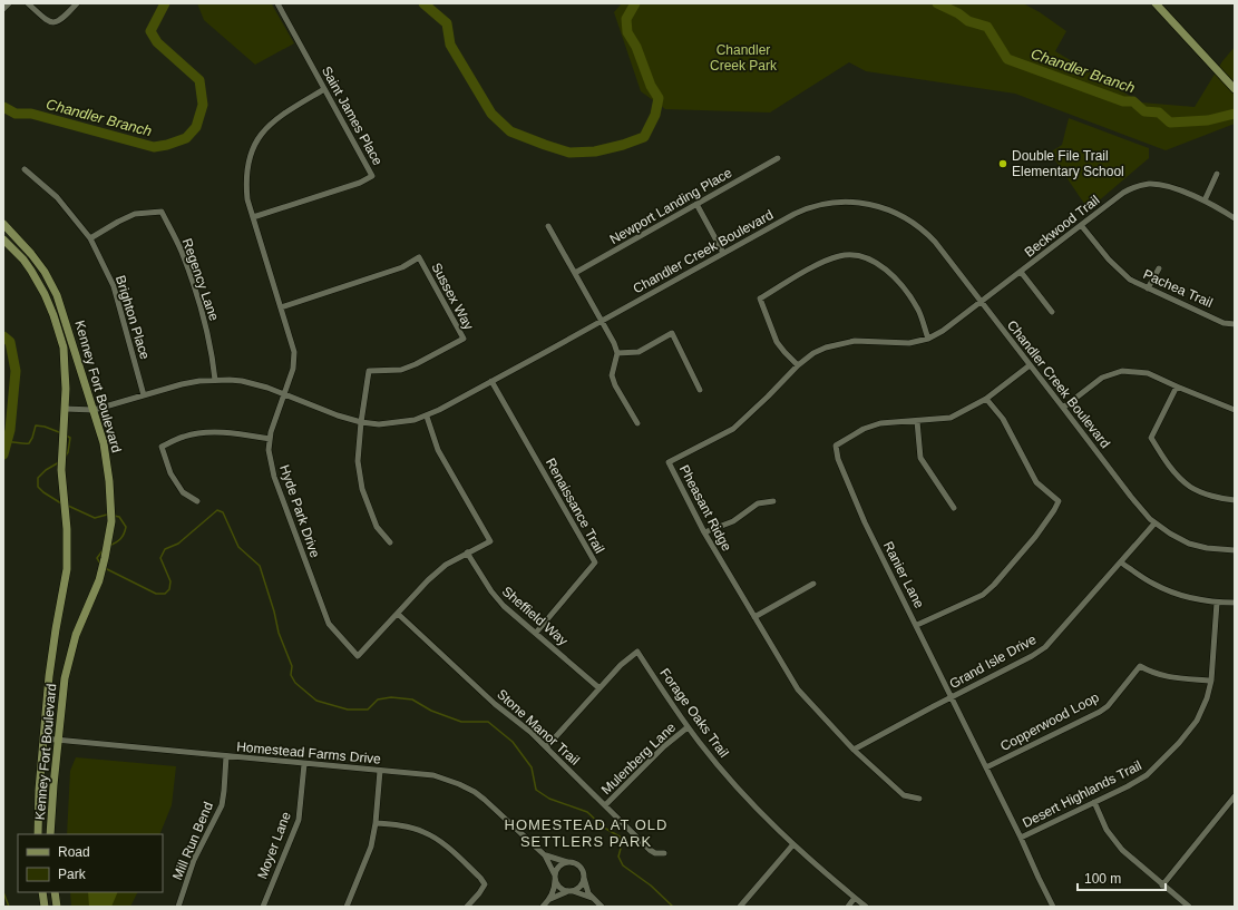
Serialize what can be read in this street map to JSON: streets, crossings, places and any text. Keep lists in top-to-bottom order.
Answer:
{
  "streets": {
    "main road": ["Kenney Fort Boulevard"],
    "street": [
      "Saint James Place",
      "Newport Landing Place",
      "Beckwood Trail",
      "Chandler Creek Boulevard",
      "Regency Lane",
      "Pachea Trail",
      "Sussex Way",
      "Brighton Place",
      "Renaissance Trail",
      "Pheasant Ridge",
      "Hyde Park Drive",
      "Ranier Lane",
      "Sheffield Way",
      "Grand Isle Drive",
      "Forage Oaks Trail",
      "Copperwood Loop",
      "Stone Manor Trail",
      "Homestead Farms Drive",
      "Mulenberg Lane",
      "Desert Highlands Trail",
      "Mill Run Bend",
      "Moyer Lane"
    ]
  },
  "crossings": [
    ["Saint James Place", "Hyde Park Drive"],
    ["Beckwood Trail", "Chandler Creek Boulevard"],
    ["Beckwood Trail", "Pachea Trail"],
    ["Beckwood Trail", "Pheasant Ridge"],
    ["Chandler Creek Boulevard", "Regency Lane"],
    ["Chandler Creek Boulevard", "Sussex Way"],
    ["Chandler Creek Boulevard", "Brighton Place"],
    ["Chandler Creek Boulevard", "Kenney Fort Boulevard"],
    ["Chandler Creek Boulevard", "Renaissance Trail"],
    ["Chandler Creek Boulevard", "Pheasant Ridge"],
    ["Chandler Creek Boulevard", "Hyde Park Drive"],
    ["Chandler Creek Boulevard", "Ranier Lane"],
    ["Chandler Creek Boulevard", "Grand Isle Drive"],
    ["Regency Lane", "Brighton Place"],
    ["Sussex Way", "Hyde Park Drive"],
    ["Kenney Fort Boulevard", "Homestead Farms Drive"],
    ["Renaissance Trail", "Sheffield Way"],
    ["Pheasant Ridge", "Grand Isle Drive"],
    ["Hyde Park Drive", "Sheffield Way"],
    ["Hyde Park Drive", "Stone Manor Trail"],
    ["Ranier Lane", "Grand Isle Drive"],
    ["Ranier Lane", "Copperwood Loop"],
    ["Ranier Lane", "Desert Highlands Trail"],
    ["Sheffield Way", "Forage Oaks Trail"],
    ["Forage Oaks Trail", "Stone Manor Trail"],
    ["Forage Oaks Trail", "Mulenberg Lane"],
    ["Copperwood Loop", "Desert Highlands Trail"],
    ["Stone Manor Trail", "Mulenberg Lane"],
    ["Homestead Farms Drive", "Mill Run Bend"],
    ["Homestead Farms Drive", "Moyer Lane"]
  ],
  "districts": ["HOMESTEAD AT OLD SETTLERS PARK"],
  "water": ["Chandler Branch"],
  "parks": ["Chandler Creek Park"],
  "places": ["Double File Trail Elementary School"],
  "legend": ["Road", "Park"],
  "scale_bar": "100 m"
}
